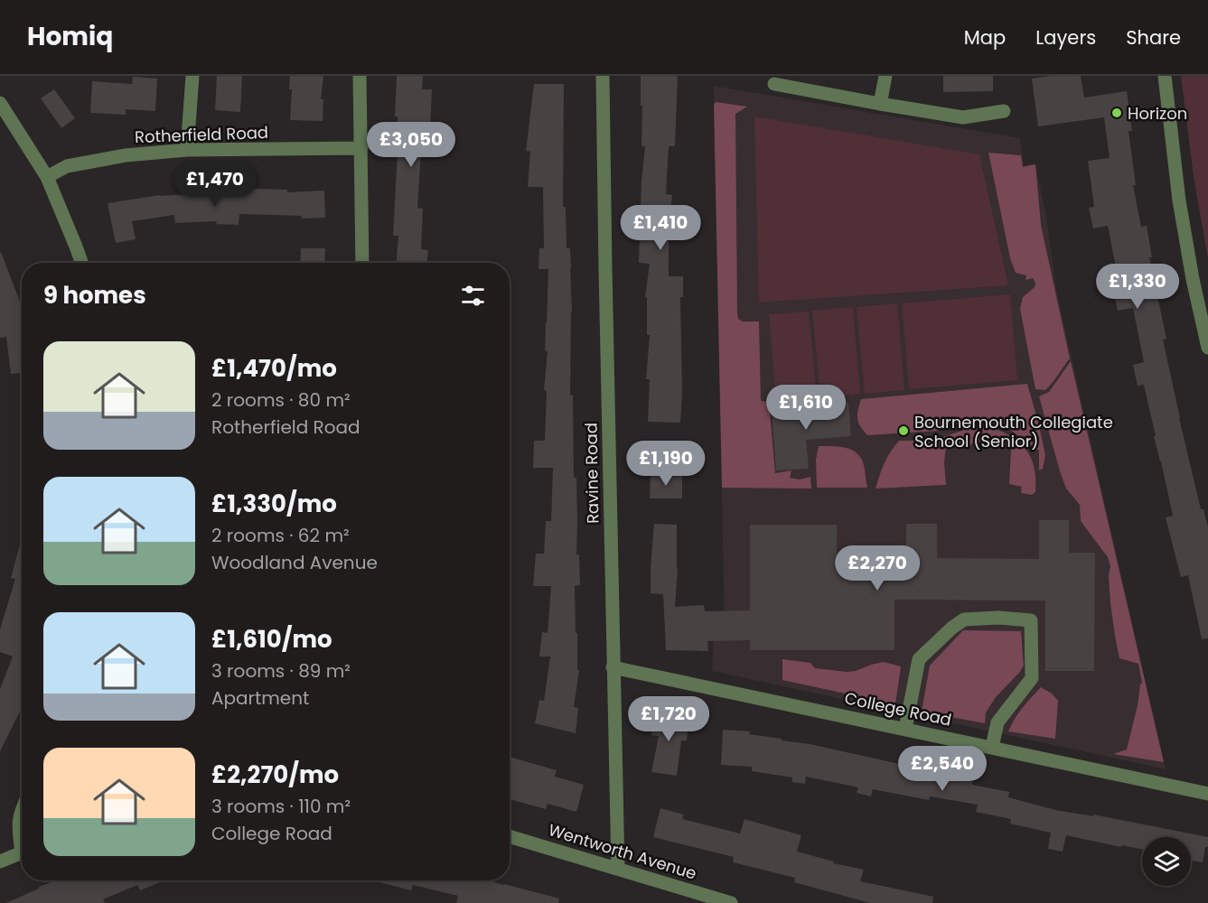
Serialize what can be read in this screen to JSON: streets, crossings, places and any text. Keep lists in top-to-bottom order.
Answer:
{
  "streets": {
    "street": [
      "Rotherfield Road",
      "Ravine Road",
      "College Road",
      "Wentworth Avenue"
    ]
  },
  "crossings": [
    ["Ravine Road", "College Road"],
    ["Ravine Road", "Wentworth Avenue"]
  ],
  "places": ["Horizon", "Bournemouth Collegiate School (Senior)"],
  "page": {
    "header": "Homiq",
    "nav": ["Map", "Layers", "Share"],
    "price": [
      "£3,050",
      "£1,470",
      "£1,410",
      "£1,330",
      "£1,610",
      "£1,190",
      "£2,270",
      "£1,720",
      "£2,540"
    ],
    "heading": "9 homes",
    "list": [
      {
        "name": "£1,470/mo",
        "note": "2 rooms · 80 m² · Rotherfield Road"
      },
      {
        "name": "£1,330/mo",
        "note": "2 rooms · 62 m² · Woodland Avenue"
      },
      {
        "name": "£1,610/mo",
        "note": "3 rooms · 89 m² · Apartment"
      },
      {
        "name": "£2,270/mo",
        "note": "3 rooms · 110 m² · College Road"
      }
    ]
  }
}
